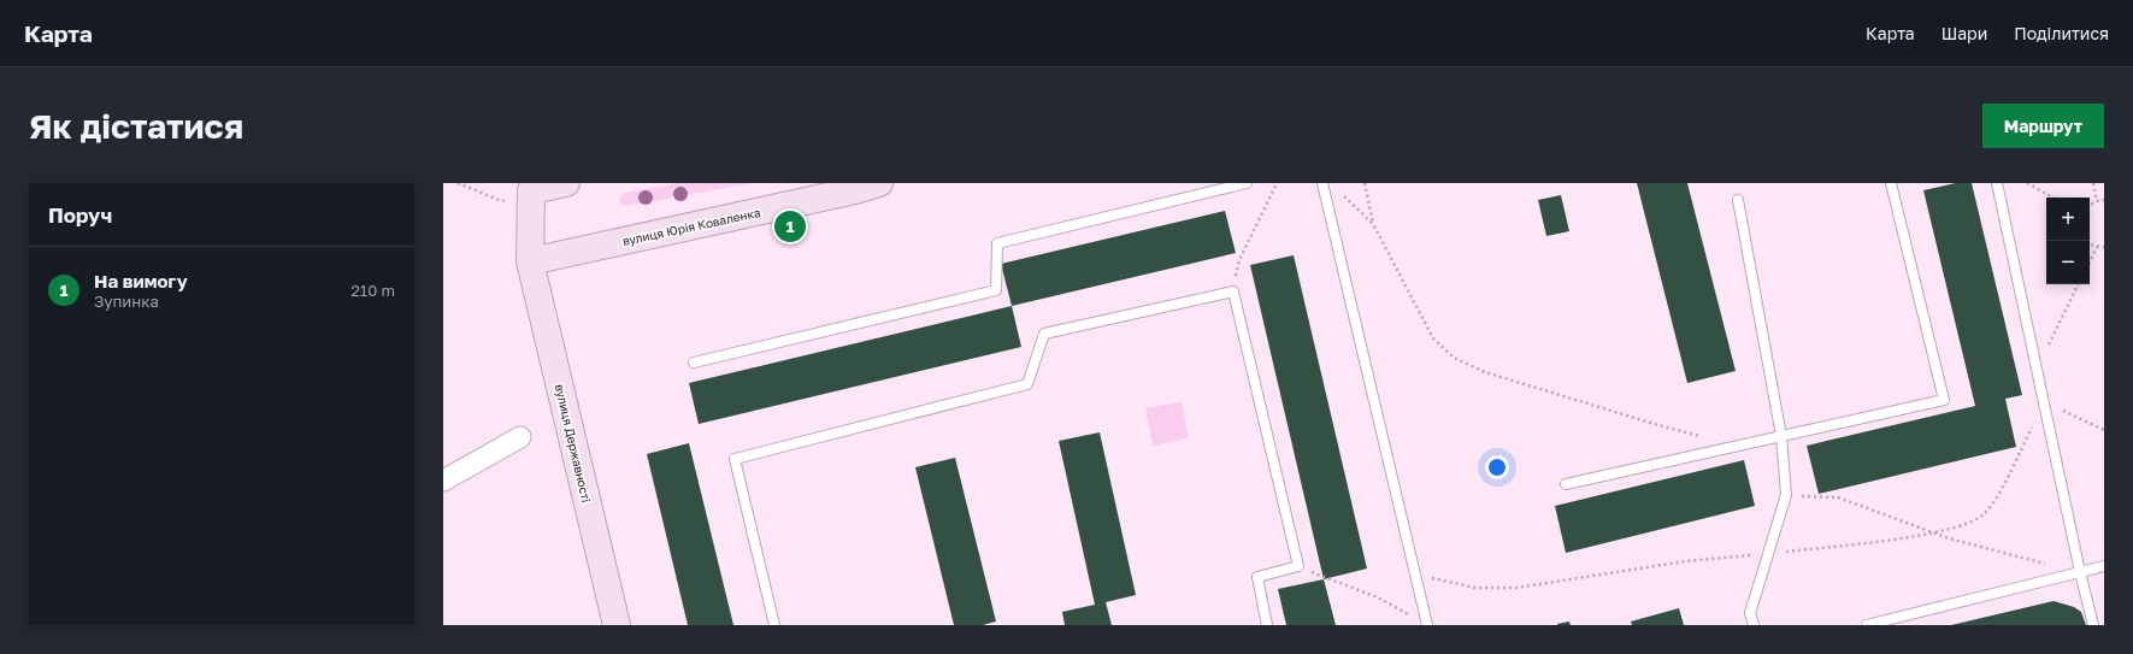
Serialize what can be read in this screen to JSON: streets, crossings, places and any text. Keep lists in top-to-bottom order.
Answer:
{
  "streets": {
    "street": ["вулиця Юрія Коваленка", "вулиця Державності"]
  },
  "crossings": [
    ["вулиця Юрія Коваленка", "вулиця Державності"]
  ],
  "page": {
    "header": "Карта",
    "nav": ["Карта", "Шари", "Поділитися"],
    "buttons": "Маршрут",
    "title": "Як дістатися",
    "heading": "Поруч",
    "map_buttons": ["+", "−"],
    "pins": "1",
    "list": [
      {
        "mark": "1",
        "name": "На вимогу",
        "note": "Зупинка",
        "value": "210 m"
      }
    ]
  }
}
